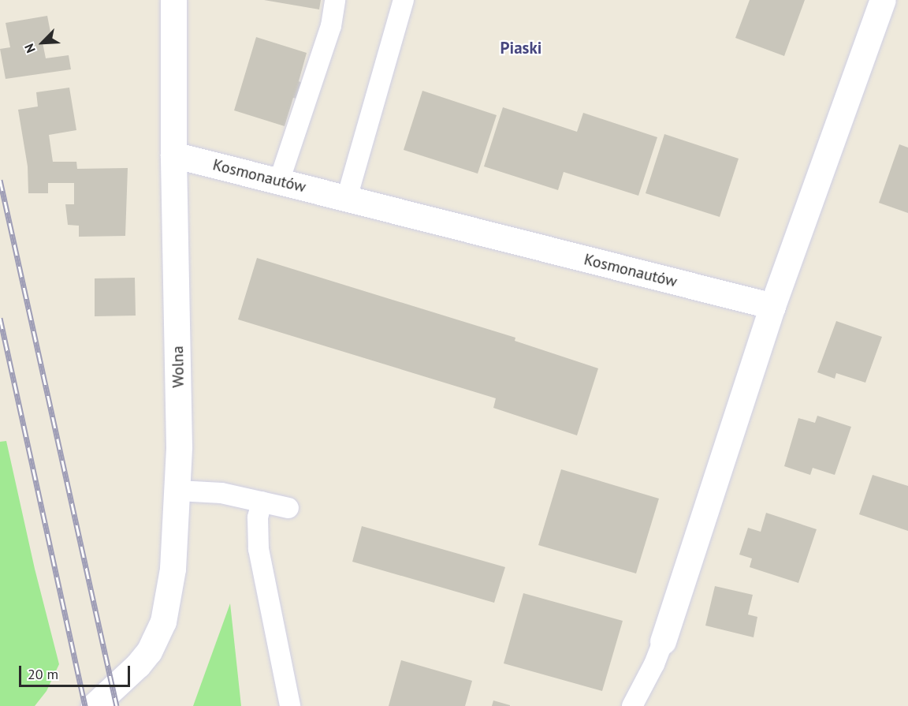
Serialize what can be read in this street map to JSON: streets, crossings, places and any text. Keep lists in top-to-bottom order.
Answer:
{
  "streets": {
    "street": ["Kosmonautów", "Wolna"]
  },
  "crossings": [
    ["Kosmonautów", "Wolna"]
  ],
  "districts": ["Piaski"],
  "scale_bar": "20 m",
  "north": "bottom left"
}
